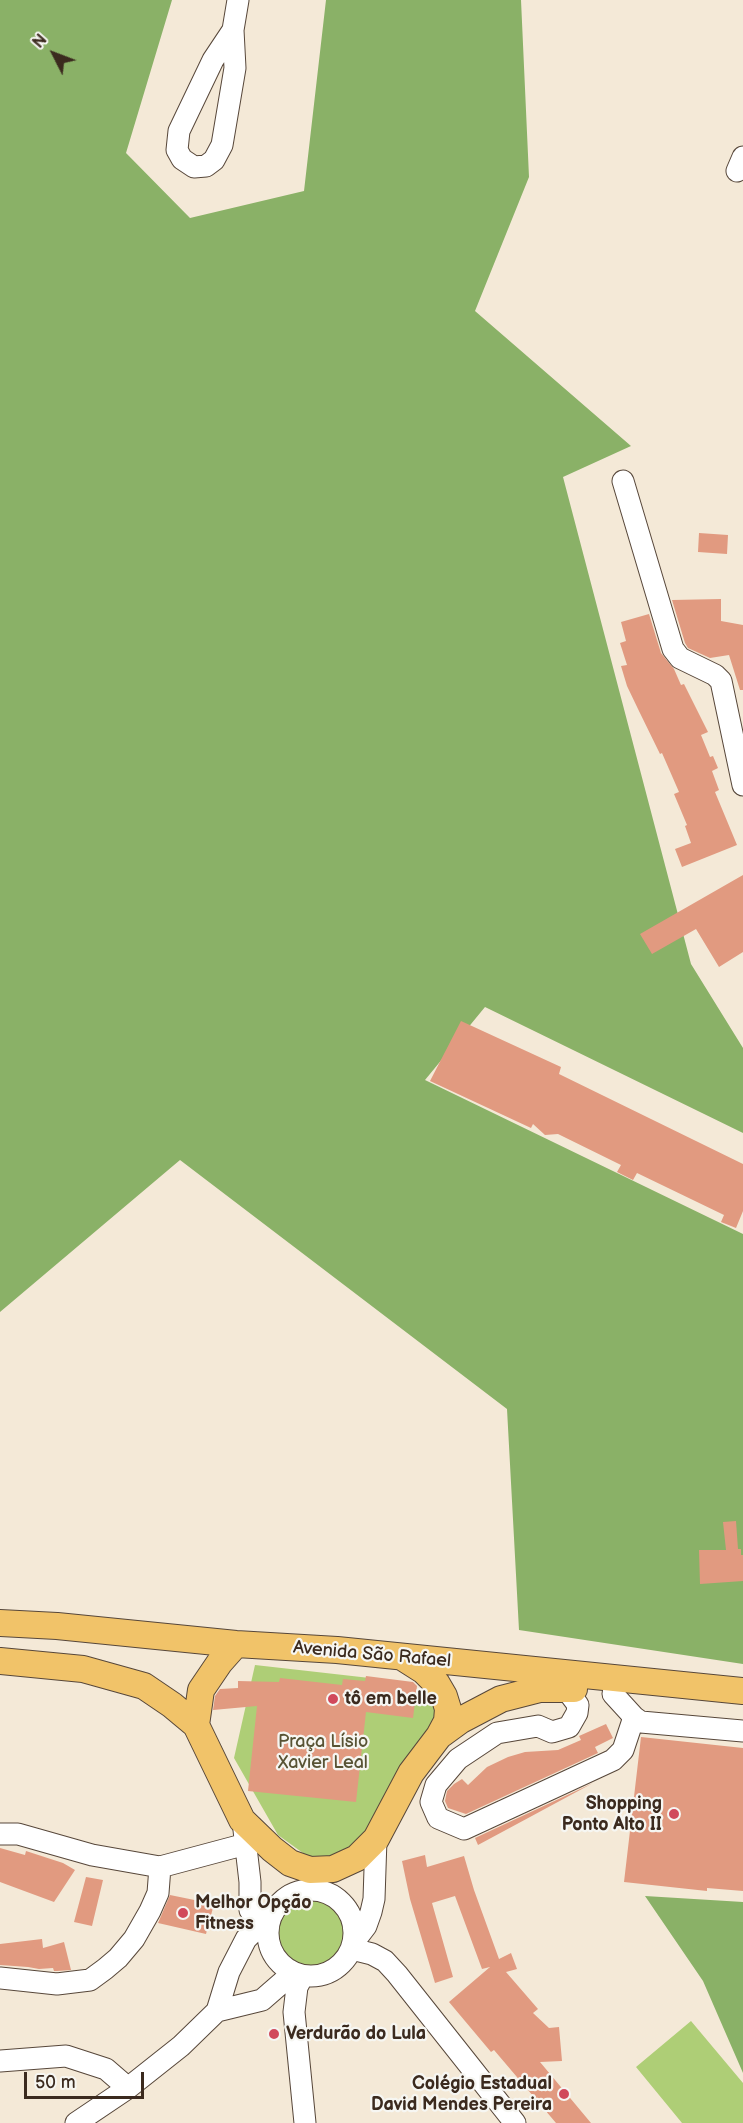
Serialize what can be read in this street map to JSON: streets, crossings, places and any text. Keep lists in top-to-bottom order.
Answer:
{
  "streets": {
    "main road": ["Avenida São Rafael"]
  },
  "parks": ["Praça Lísio Xavier Leal"],
  "places": [
    "tô em belle",
    "Shopping Ponto Alto II",
    "Melhor Opção Fitness",
    "Verdurão do Lula",
    "Colégio Estadual David Mendes Pereira"
  ],
  "scale_bar": "50 m",
  "north": "top left"
}
